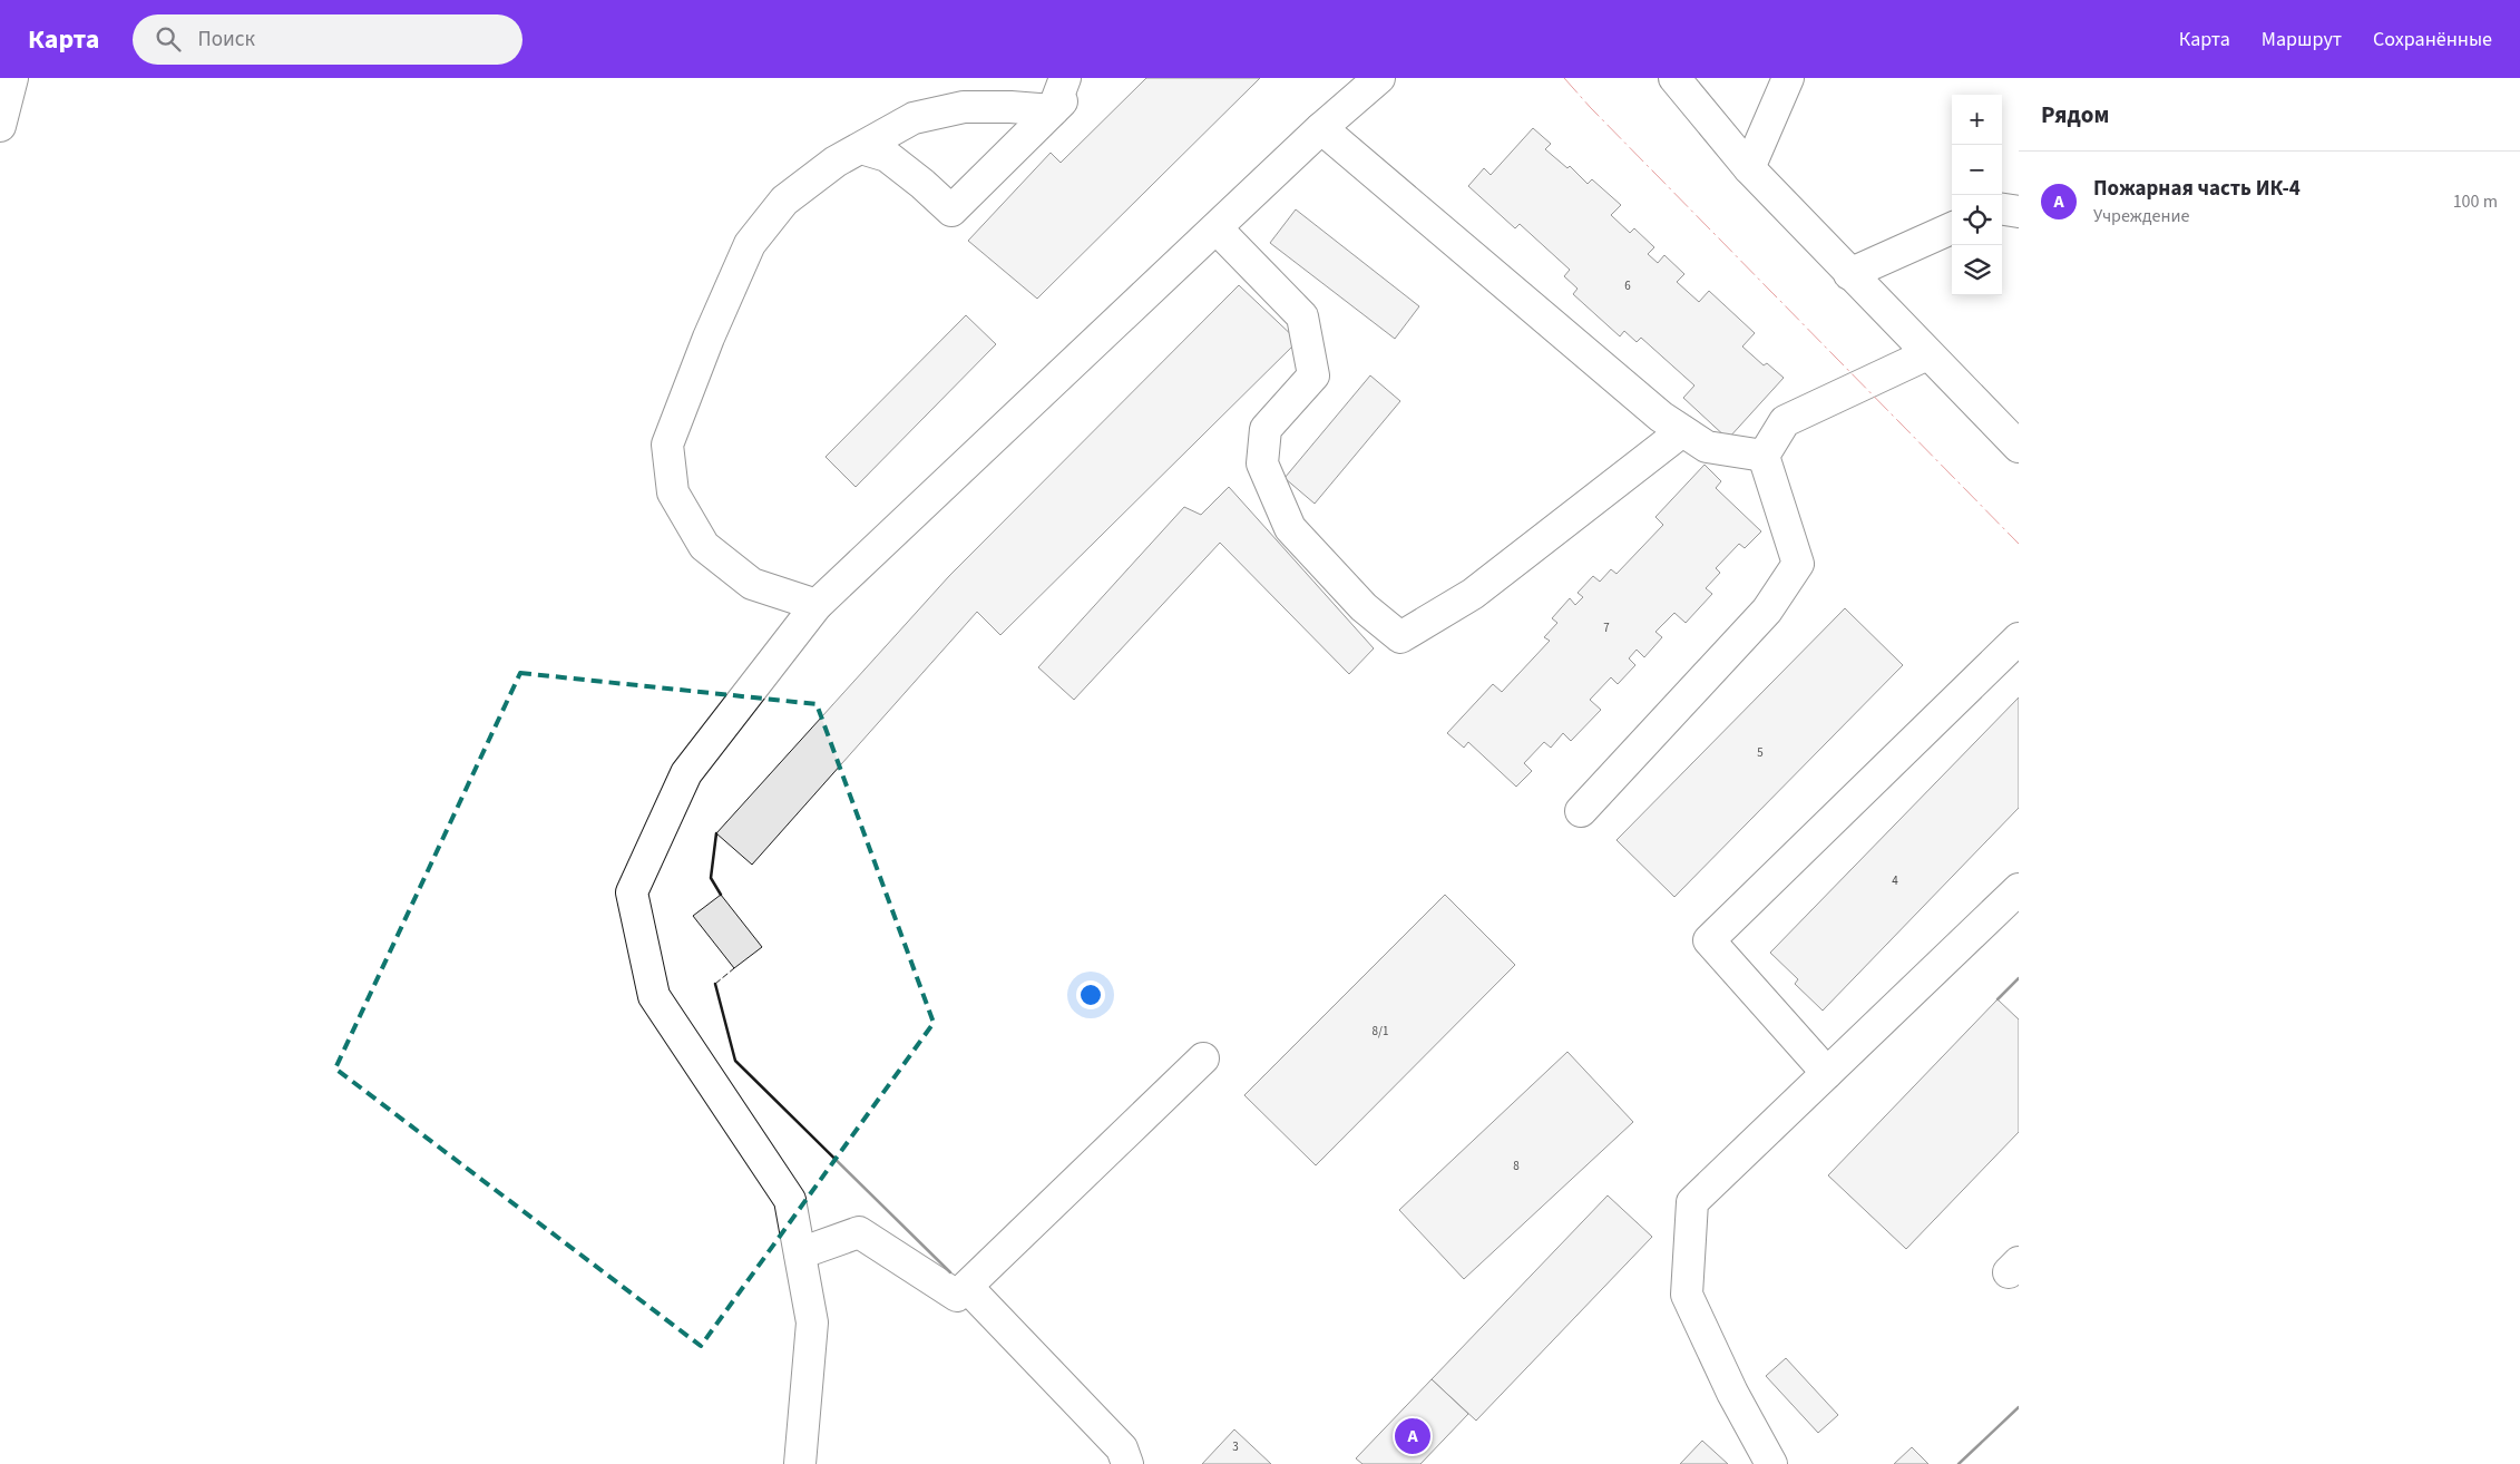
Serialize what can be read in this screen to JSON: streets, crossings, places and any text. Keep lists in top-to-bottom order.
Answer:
{
  "house_numbers": [
    "6",
    "7",
    "5",
    "4",
    "8/1",
    "8",
    "3"
  ],
  "page": {
    "header": "Карта",
    "search": "Поиск",
    "nav": ["Карта", "Маршрут", "Сохранённые"],
    "heading": "Рядом",
    "map_buttons": ["+", "−"],
    "list": [
      {
        "mark": "A",
        "name": "Пожарная часть ИК-4",
        "note": "Учреждение",
        "value": "100 m"
      }
    ],
    "pins": "A"
  }
}
